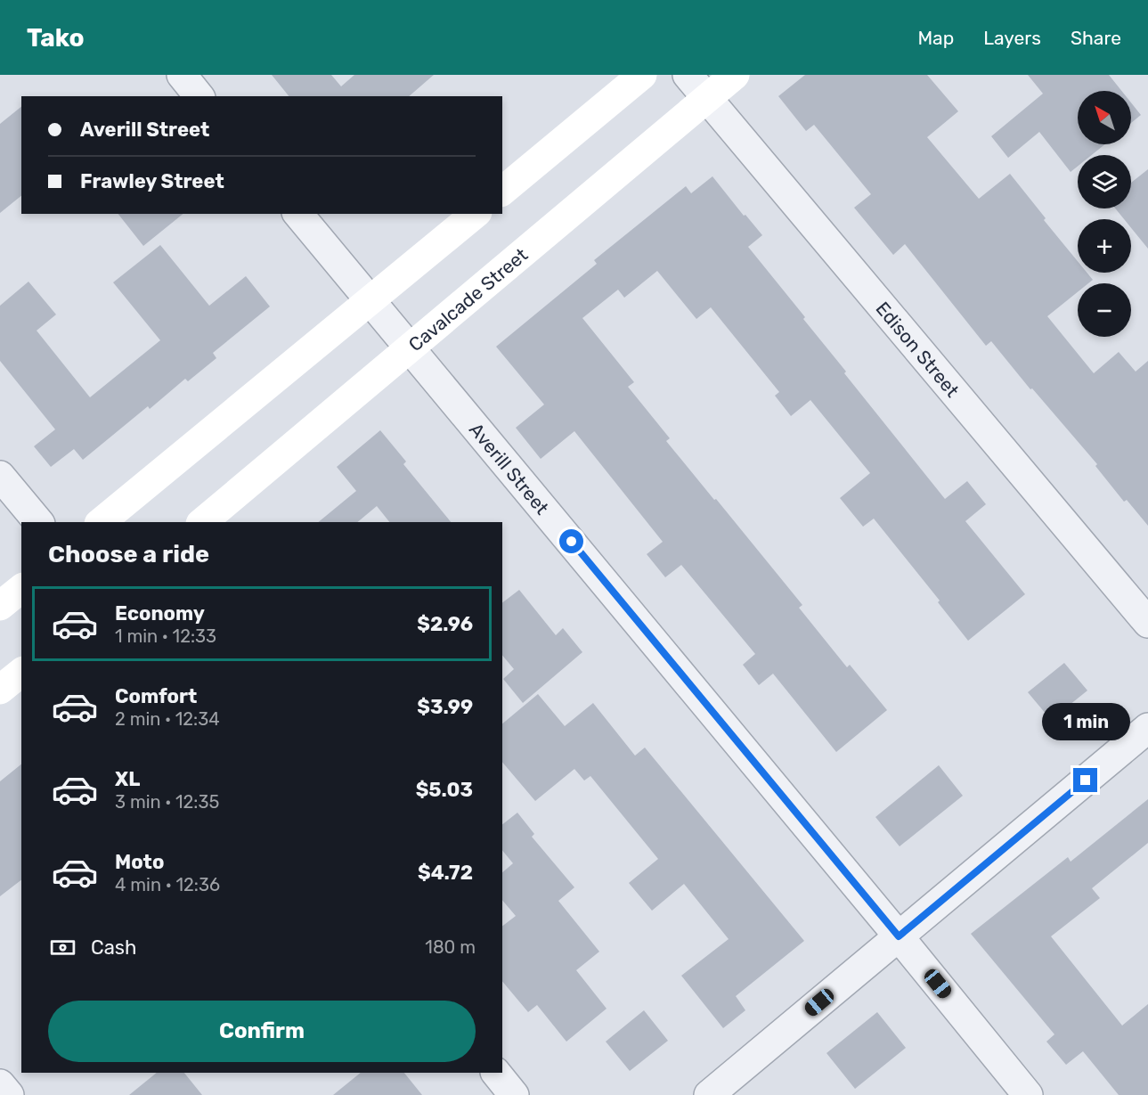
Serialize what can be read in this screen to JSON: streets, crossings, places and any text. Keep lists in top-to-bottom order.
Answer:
{
  "streets": {
    "main road": ["Cavalcade Street"],
    "street": ["Edison Street", "Averill Street"]
  },
  "crossings": [
    ["Cavalcade Street", "Edison Street"],
    ["Cavalcade Street", "Averill Street"]
  ],
  "north": "top left",
  "page": {
    "header": "Tako",
    "nav": ["Map", "Layers", "Share"],
    "map_buttons": ["+", "−"],
    "banner": ["Averill Street", "Frawley Street"],
    "heading": "Choose a ride",
    "list": [
      {
        "name": "Economy",
        "note": "1 min · 12:33",
        "value": "$2.96"
      },
      {
        "name": "Comfort",
        "note": "2 min · 12:34",
        "value": "$3.99"
      },
      {
        "name": "XL",
        "note": "3 min · 12:35",
        "value": "$5.03"
      },
      {
        "name": "Moto",
        "note": "4 min · 12:36",
        "value": "$4.72"
      }
    ],
    "bubble": "1 min",
    "pay": ["Cash", "180 m"],
    "buttons": "Confirm"
  }
}
